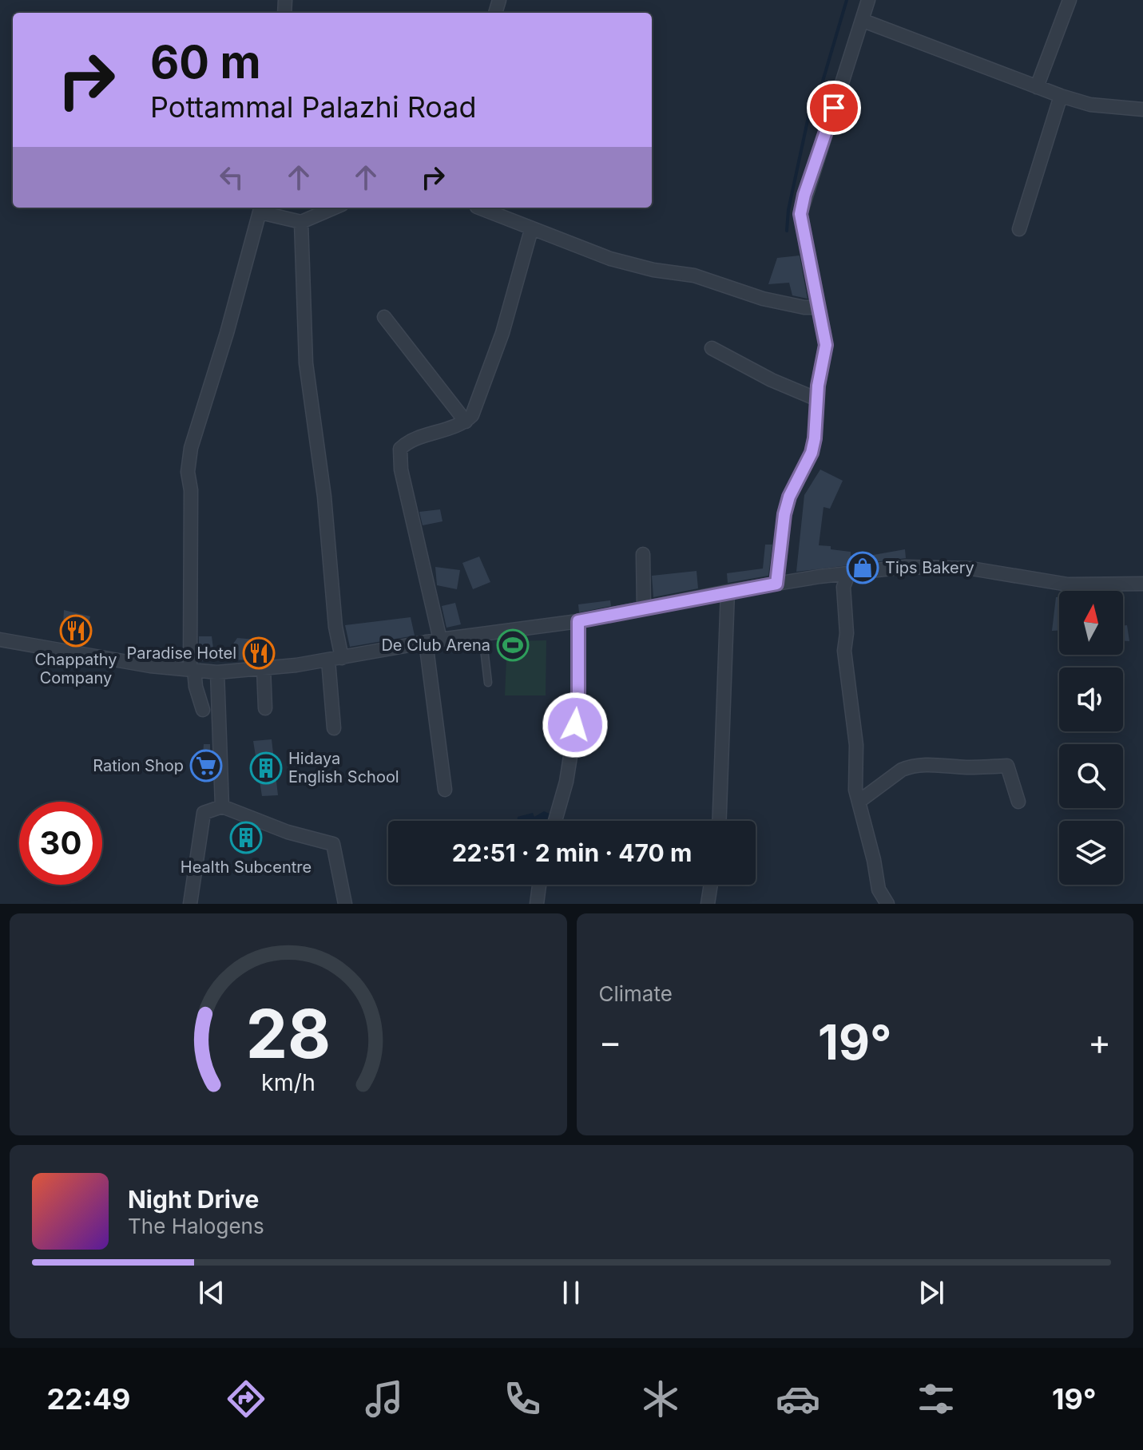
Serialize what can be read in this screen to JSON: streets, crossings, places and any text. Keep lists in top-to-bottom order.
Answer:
{
  "places": {
    "shop": ["Tips Bakery"],
    "restaurant": ["Chappathy Company", "Paradise Hotel"],
    "sports": ["De Club Arena"],
    "supermarket": ["Ration Shop"],
    "building": ["Hidaya English School", "Health Subcentre"]
  },
  "north": "top",
  "page": {
    "turn": ["60 m", "Pottammal Palazhi Road"],
    "limit": "30",
    "trip": "22:51 · 2 min · 470 m",
    "tile": "Climate",
    "heat": ["−", "19°", "+"],
    "song": ["Night Drive", "The Halogens"],
    "tabs": ["22:49", "19°"],
    "gauge": ["28", "km/h"]
  }
}
